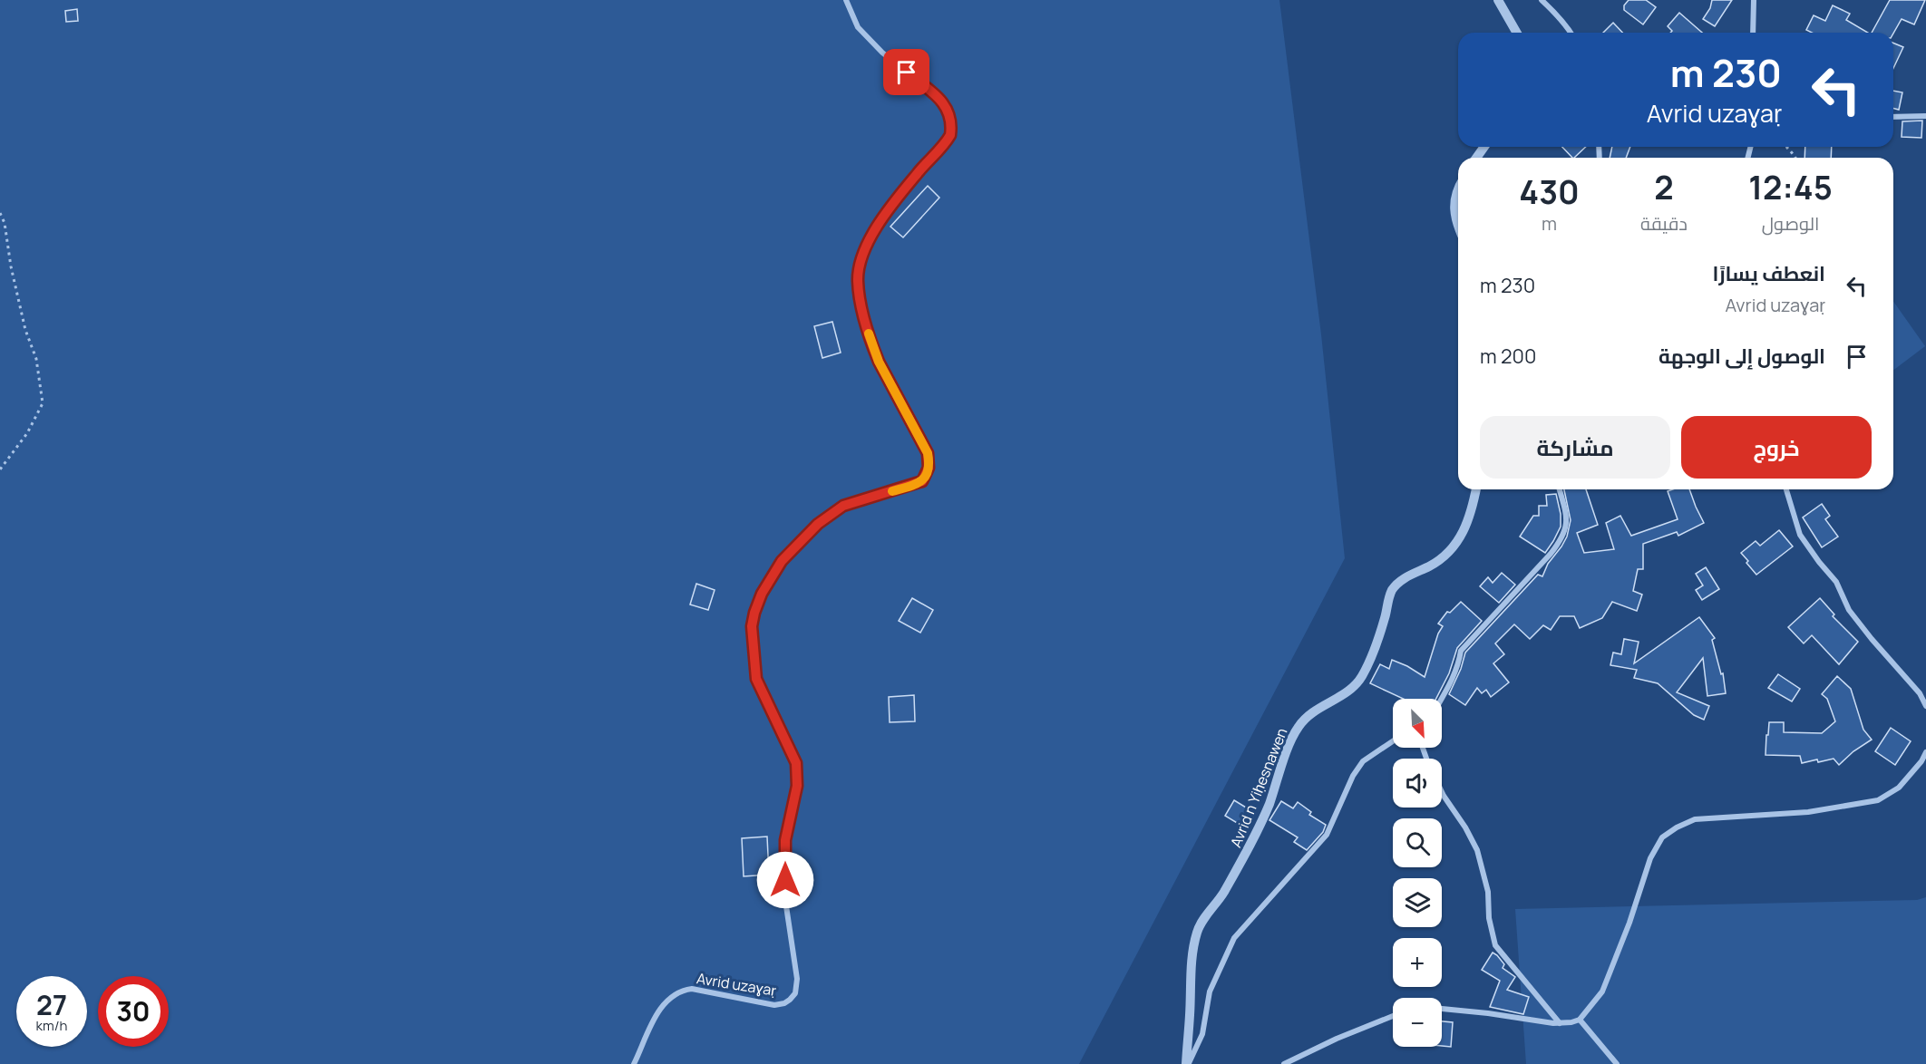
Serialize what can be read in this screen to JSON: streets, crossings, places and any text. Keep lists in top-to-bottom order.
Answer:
{
  "streets": {
    "street": ["Avrid n Yiḥesnawen", "Avrid uzaɣaṛ"]
  },
  "north": "bottom right",
  "page": {
    "turn": ["230 m", "Avrid uzaɣaṛ"],
    "eta": [
      "12:45",
      "الوصول",
      "2",
      "دقيقة",
      "430",
      "m"
    ],
    "list": [
      {
        "name": "انعطف يسارًا",
        "note": "Avrid uzaɣaṛ",
        "value": "230 m"
      },
      {
        "name": "الوصول إلى الوجهة",
        "value": "200 m"
      }
    ],
    "buttons": ["خروج", "مشاركة"],
    "map_buttons": ["+", "−"],
    "speed": "27 km/h",
    "limit": "30"
  }
}
